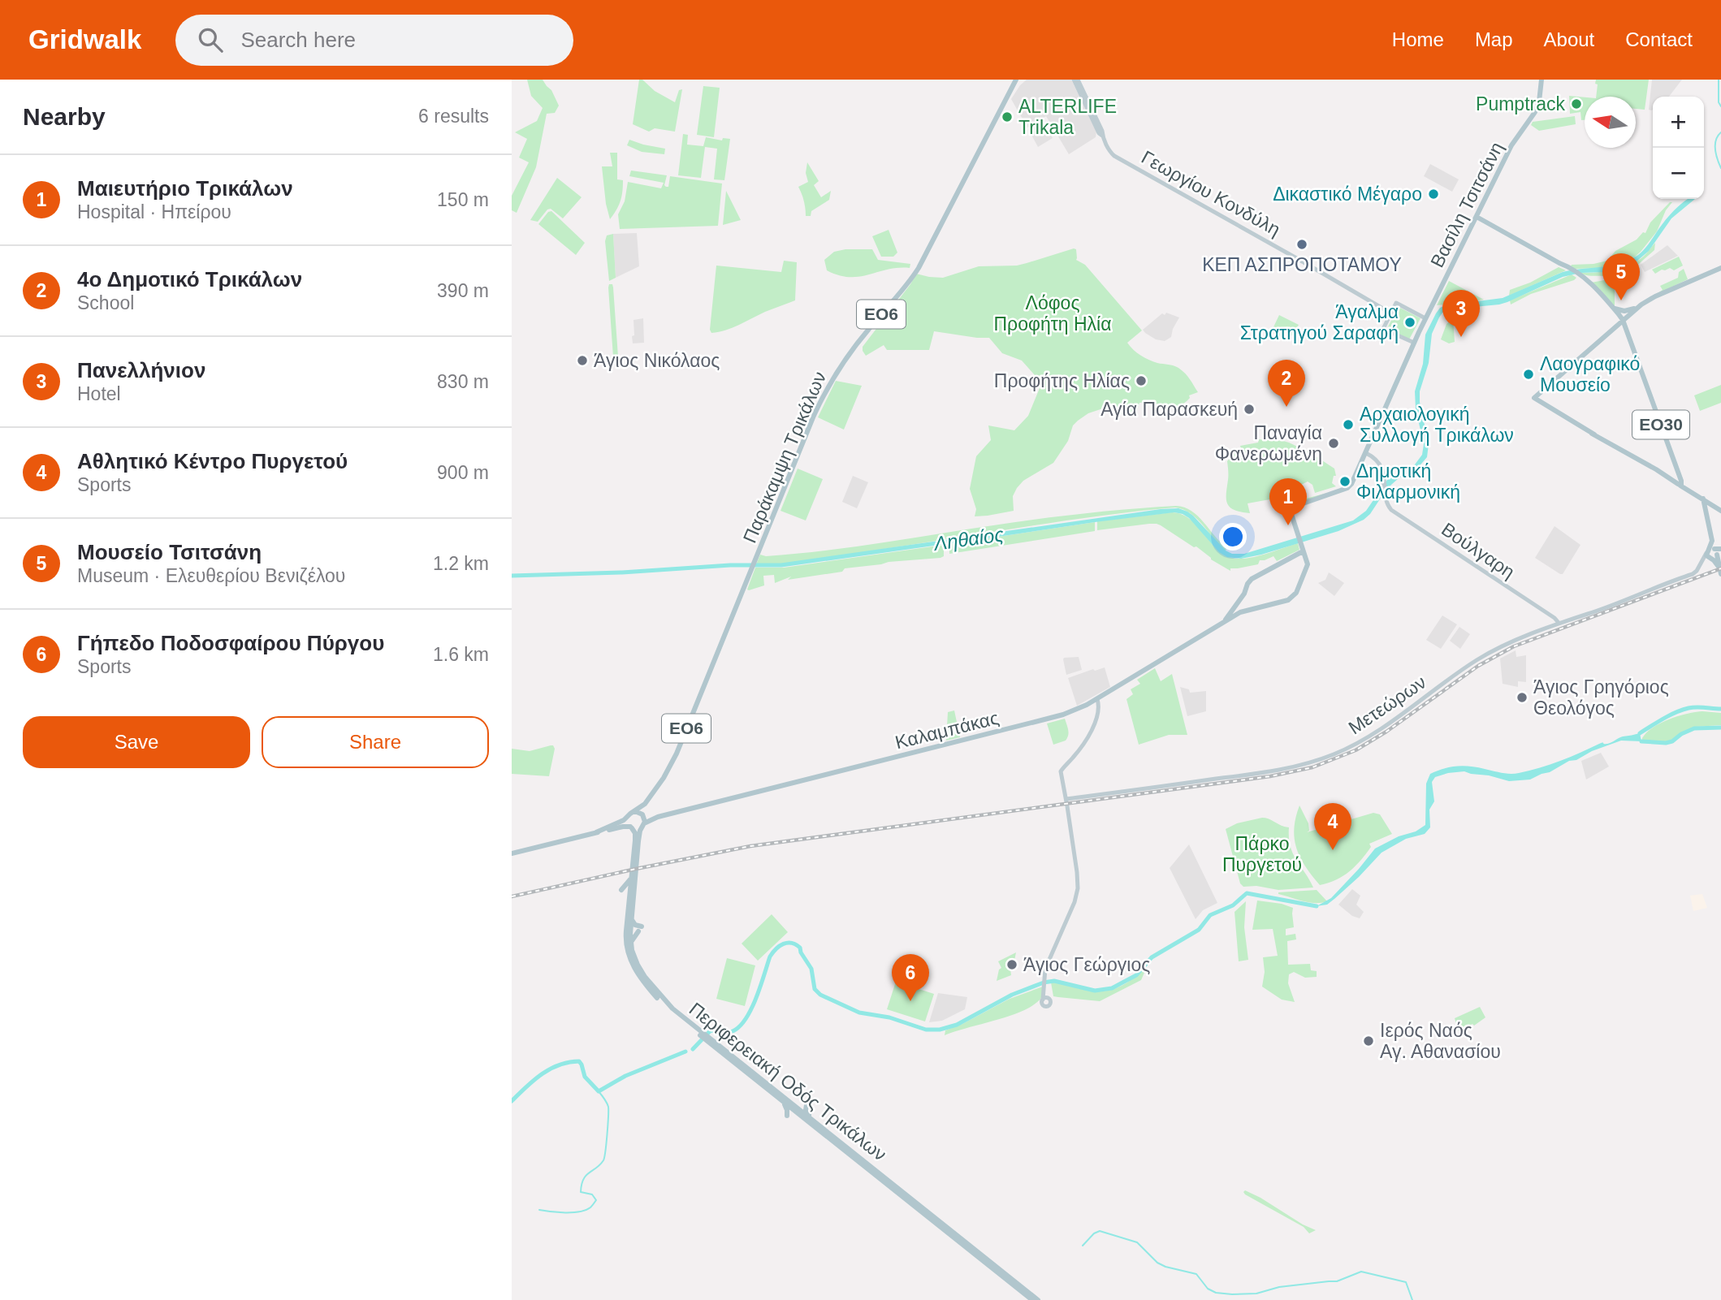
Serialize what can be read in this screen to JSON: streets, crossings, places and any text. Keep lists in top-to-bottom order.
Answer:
{
  "streets": {
    "main road": [
      "Γεωργίου Κονδύλη",
      "Βασίλη Τσιτσάνη",
      "ΕΟ6",
      "ΕΟ30",
      "Παράκαμψη Τρικάλων",
      "Βούλγαρη",
      "Μετεώρων",
      "Καλαμπάκας",
      "Περιφερειακή Οδός Τρικάλων"
    ]
  },
  "crossings": [
    ["Βασίλη Τσιτσάνη", "ΕΟ30"],
    ["Βασίλη Τσιτσάνη", "Βούλγαρη"],
    ["ΕΟ6", "Παράκαμψη Τρικάλων"],
    ["ΕΟ6", "Καλαμπάκας"],
    ["ΕΟ6", "Περιφερειακή Οδός Τρικάλων"],
    ["Παράκαμψη Τρικάλων", "Καλαμπάκας"],
    ["Παράκαμψη Τρικάλων", "Περιφερειακή Οδός Τρικάλων"],
    ["Βούλγαρη", "Μετεώρων"],
    ["Καλαμπάκας", "Περιφερειακή Οδός Τρικάλων"]
  ],
  "water": ["Ληθαίος"],
  "parks": ["Λόφος Προφήτη Ηλία", "Πάρκο Πυργετού"],
  "places": [
    "Pumptrack",
    "ALTERLIFE Trikala",
    "Δικαστικό Μέγαρο",
    "ΚΕΠ ΑΣΠΡΟΠΟΤΑΜΟΥ",
    "Άγαλμα Στρατηγού Σαραφή",
    "Άγιος Νικόλαος",
    "Λαογραφικό Μουσείο",
    "Προφήτης Ηλίας",
    "Αγία Παρασκευή",
    "Αρχαιολογική Συλλογή Τρικάλων",
    "Παναγία Φανερωμένη",
    "Δημοτική Φιλαρμονική",
    "Άγιος Γρηγόριος Θεολόγος",
    "Άγιος Γεώργιος",
    "Ιερός Ναός Αγ. Αθανασίου"
  ],
  "north": "left",
  "page": {
    "header": "Gridwalk",
    "search": "Search here",
    "nav": [
      "Home",
      "Map",
      "About",
      "Contact"
    ],
    "heading": ["Nearby", "6 results"],
    "map_buttons": ["+", "−"],
    "list": [
      {
        "mark": "1",
        "name": "Μαιευτήριο Τρικάλων",
        "note": "Hospital · Ηπείρου",
        "value": "150 m"
      },
      {
        "mark": "2",
        "name": "4ο Δημοτικό Τρικάλων",
        "note": "School",
        "value": "390 m"
      },
      {
        "mark": "3",
        "name": "Πανελλήνιον",
        "note": "Hotel",
        "value": "830 m"
      },
      {
        "mark": "4",
        "name": "Αθλητικό Κέντρο Πυργετού",
        "note": "Sports",
        "value": "900 m"
      },
      {
        "mark": "5",
        "name": "Μουσείο Τσιτσάνη",
        "note": "Museum · Ελευθερίου Βενιζέλου",
        "value": "1.2 km"
      },
      {
        "mark": "6",
        "name": "Γήπεδο Ποδοσφαίρου Πύργου",
        "note": "Sports",
        "value": "1.6 km"
      }
    ],
    "pins": [
      "5",
      "3",
      "2",
      "1",
      "4",
      "6"
    ],
    "buttons": ["Save", "Share"]
  }
}
